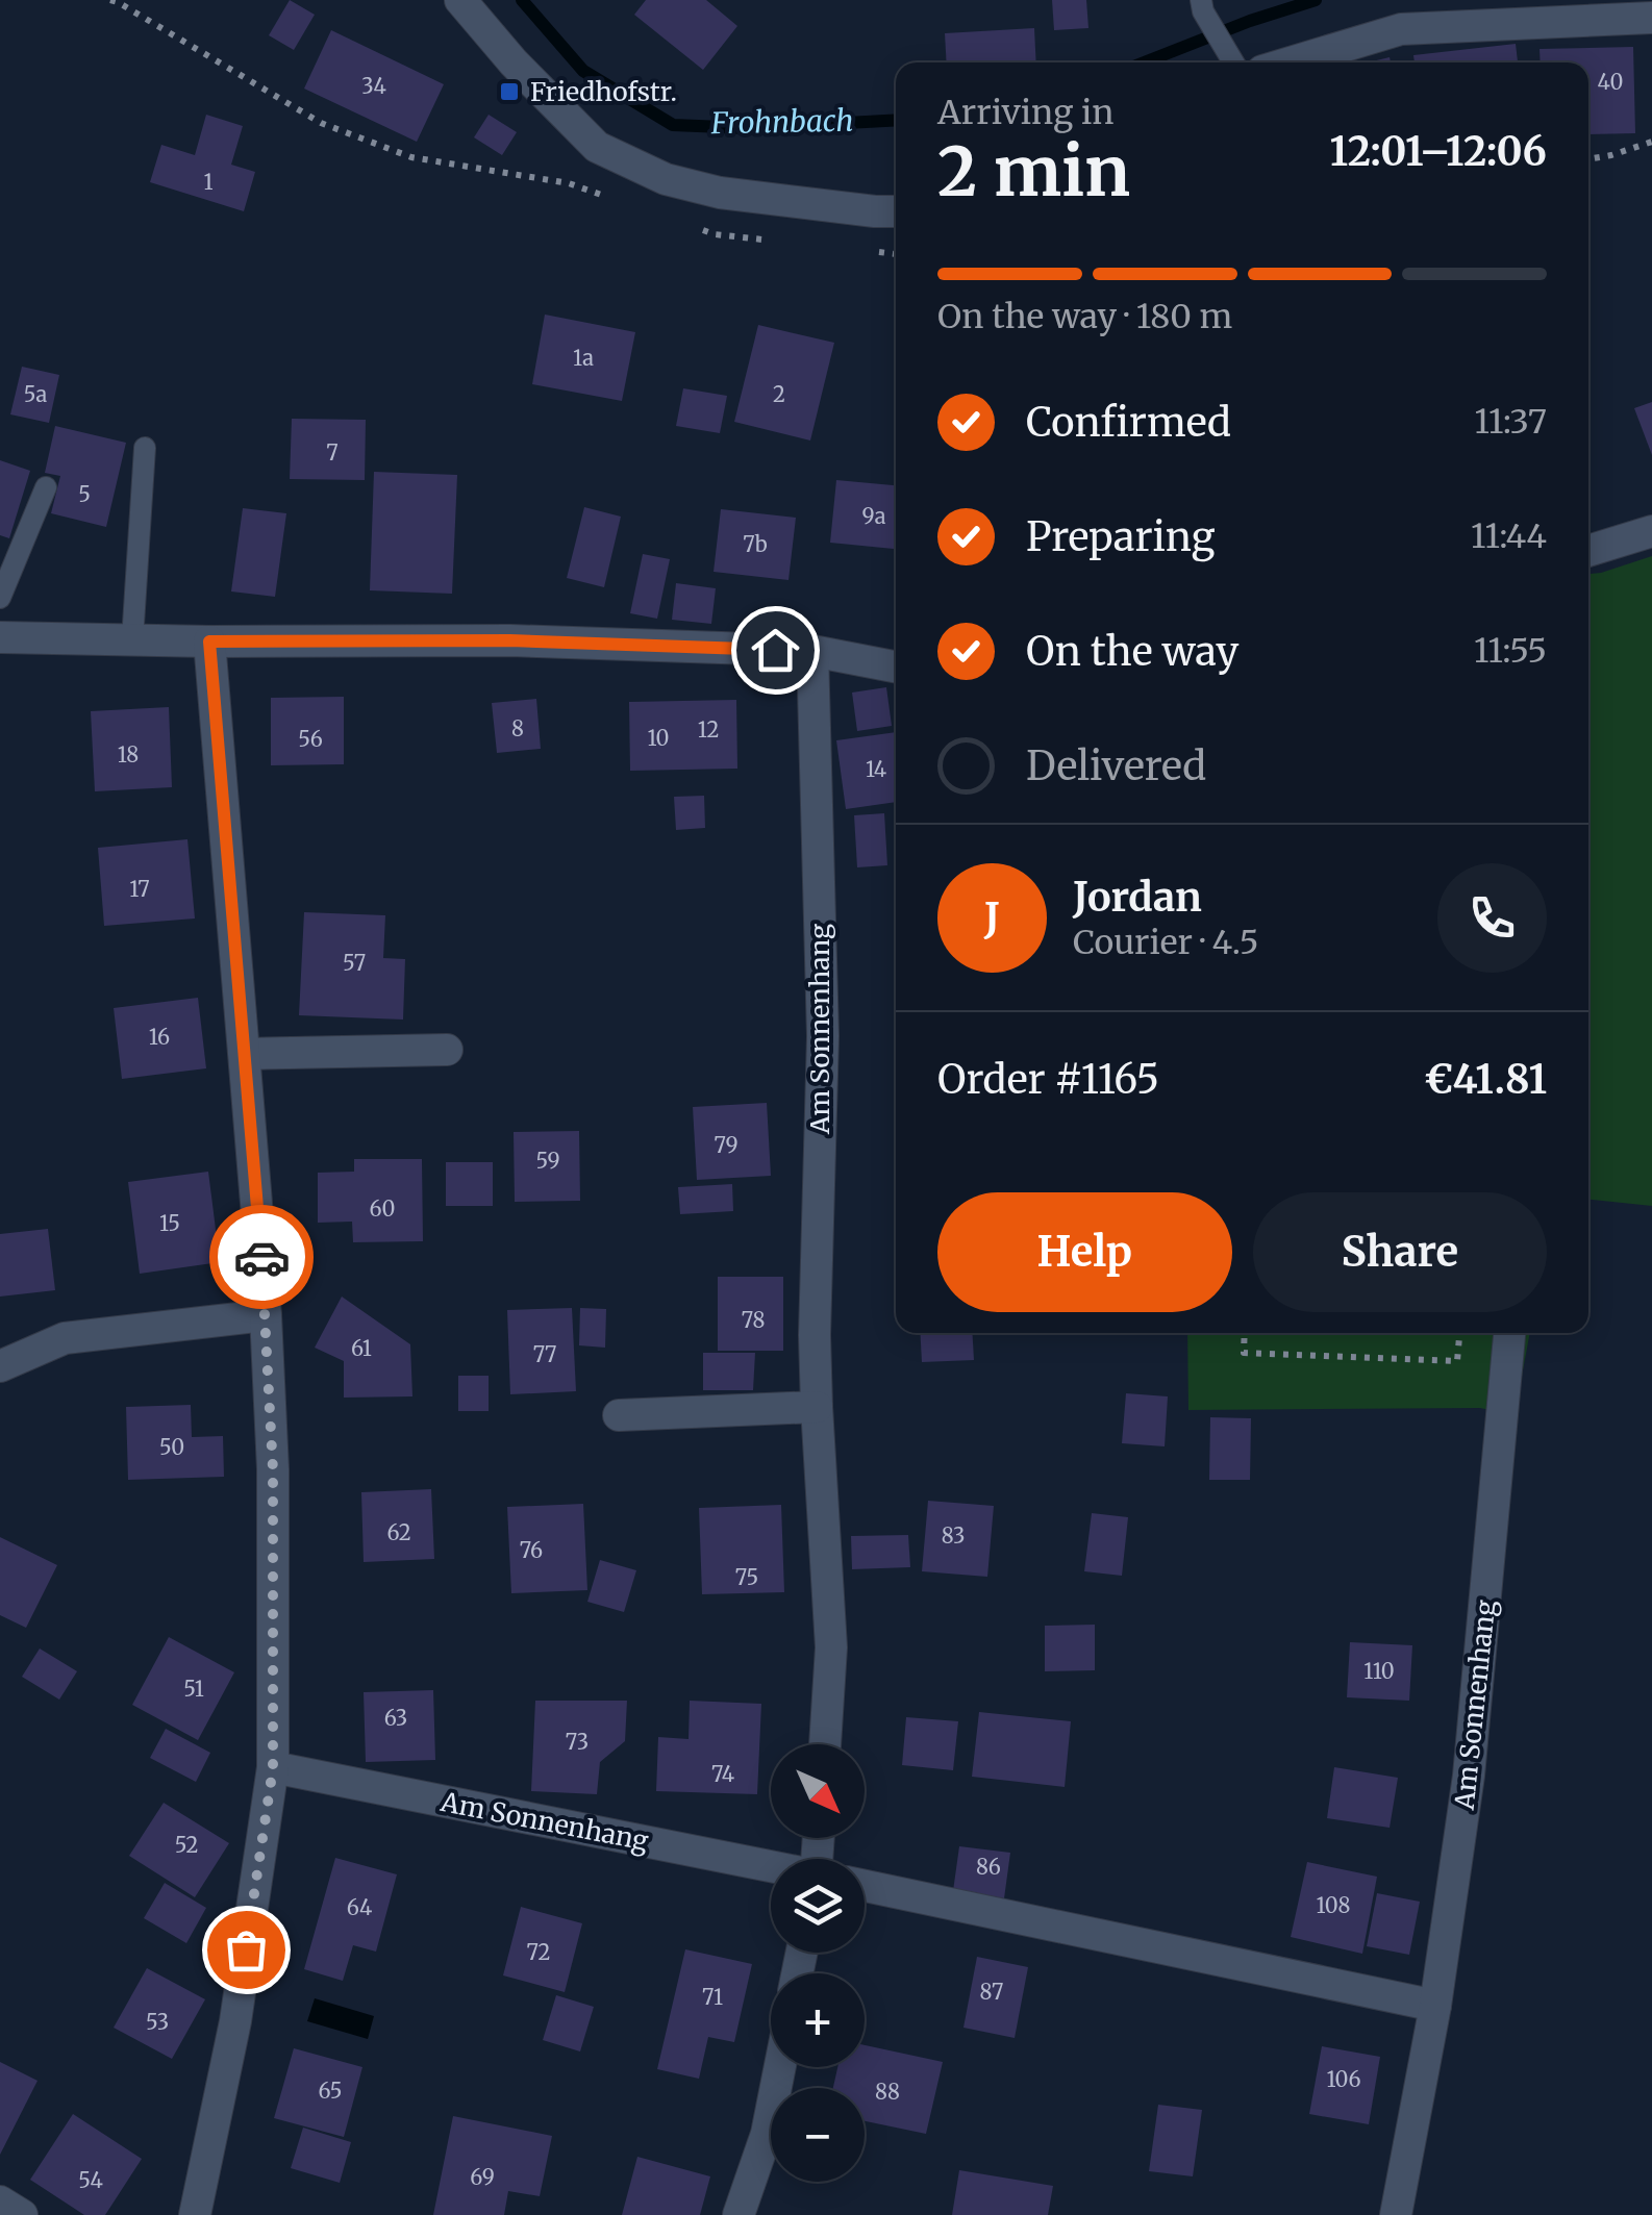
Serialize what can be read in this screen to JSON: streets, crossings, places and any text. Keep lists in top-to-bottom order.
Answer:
{
  "streets": {
    "street": ["Am Sonnenhang"]
  },
  "water": ["Frohnbach"],
  "places": {
    "transit": ["Friedhofstr."]
  },
  "house_numbers": [
    "40",
    "34",
    "1",
    "1a",
    "5a",
    "2",
    "7",
    "5",
    "9a",
    "7b",
    "8",
    "12",
    "10",
    "56",
    "18",
    "14",
    "17",
    "57",
    "16",
    "79",
    "59",
    "60",
    "15",
    "78",
    "61",
    "77",
    "50",
    "62",
    "83",
    "76",
    "75",
    "110",
    "51",
    "63",
    "73",
    "74",
    "52",
    "86",
    "108",
    "64",
    "72",
    "87",
    "71",
    "53",
    "106",
    "65",
    "88",
    "69",
    "54"
  ],
  "north": "bottom right",
  "page": {
    "heading": ["2 min", "Arriving in", "12:01–12:06"],
    "panel": [
      "Jordan",
      "Courier · 4.5",
      "Order #1165",
      "€41.81"
    ],
    "bar": "On the way · 180 m",
    "list": [
      ["Confirmed", "11:37"],
      ["Preparing", "11:44"],
      ["On the way", "11:55"],
      "Delivered"
    ],
    "round": "J",
    "buttons": ["Help", "Share"],
    "map_buttons": ["+", "−"]
  }
}
